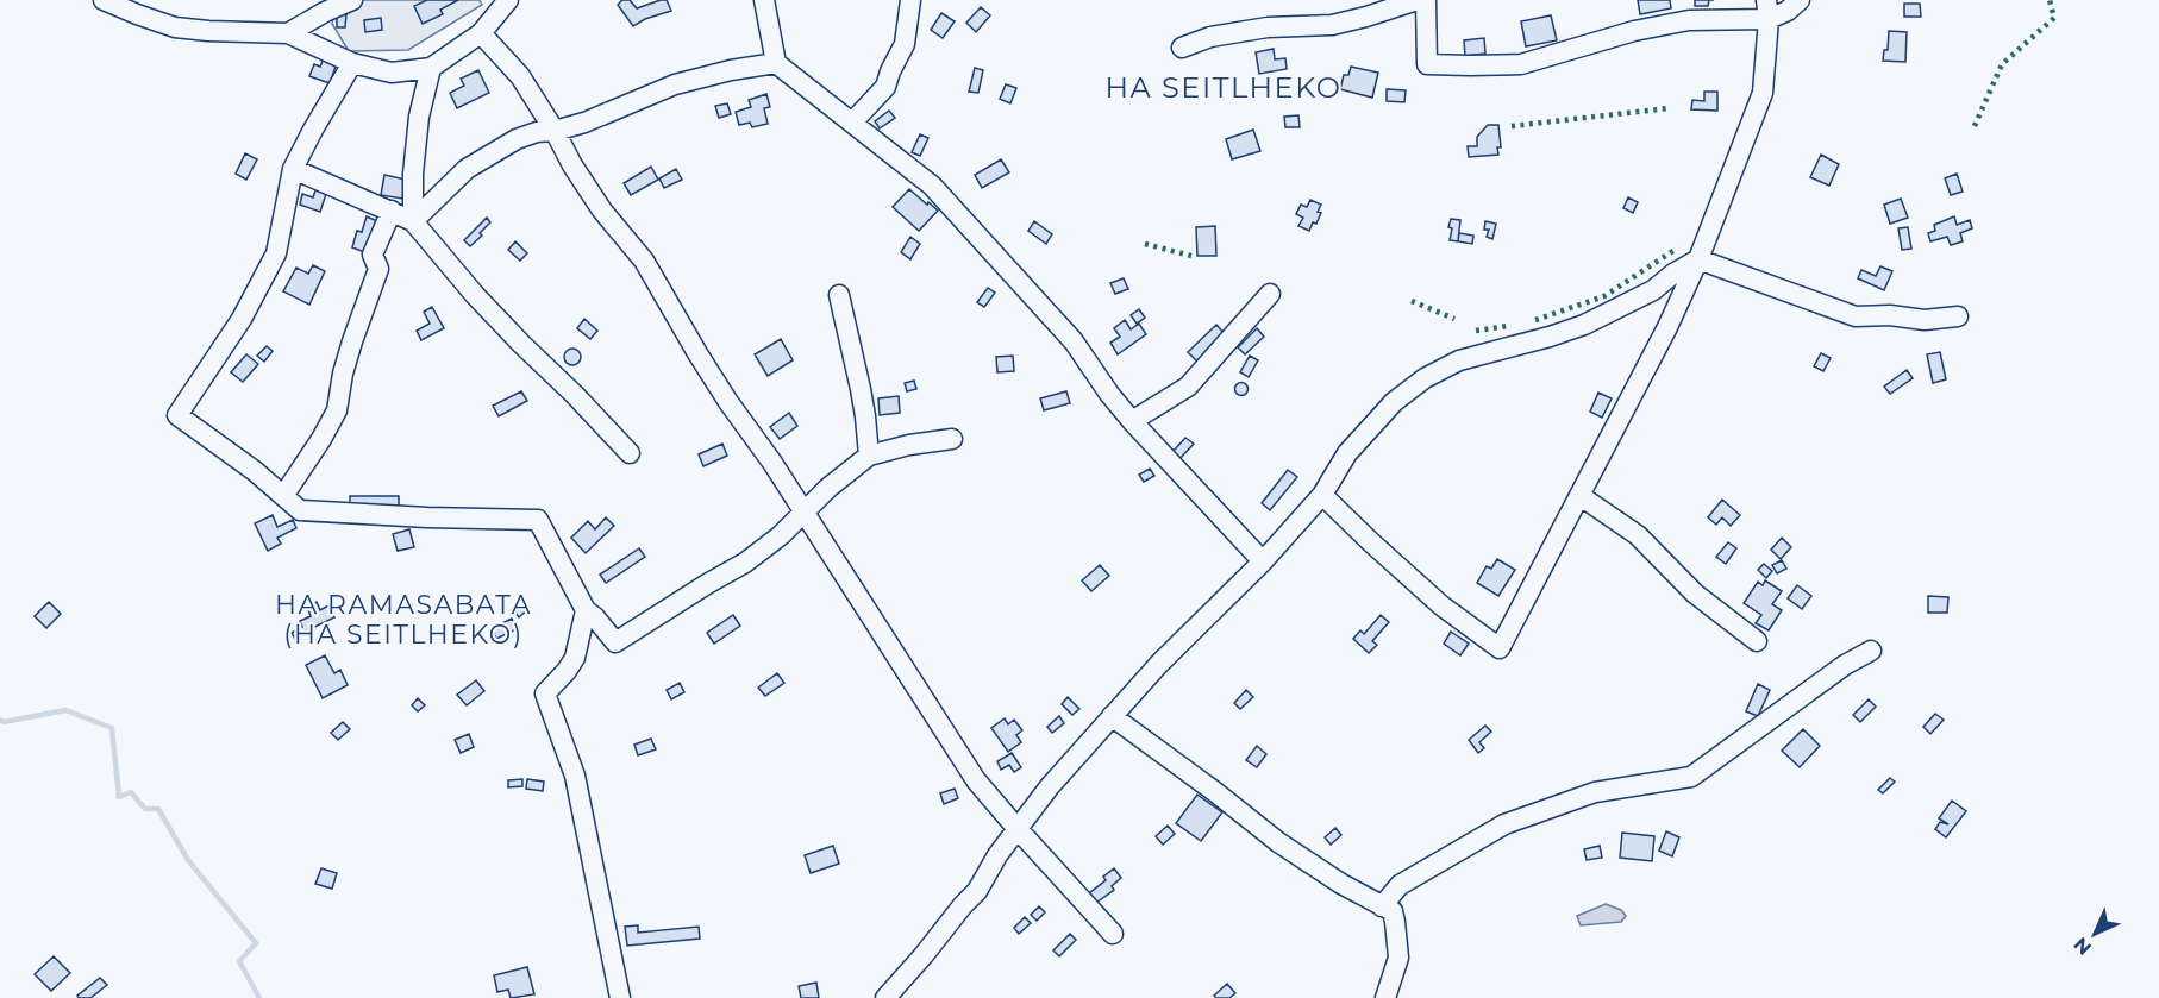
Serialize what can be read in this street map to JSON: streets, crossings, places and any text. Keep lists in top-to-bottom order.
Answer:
{
  "districts": ["HA SEITLHEKO", "HA RAMASABATA (HA SEITLHEKO)"],
  "north": "bottom left"
}
